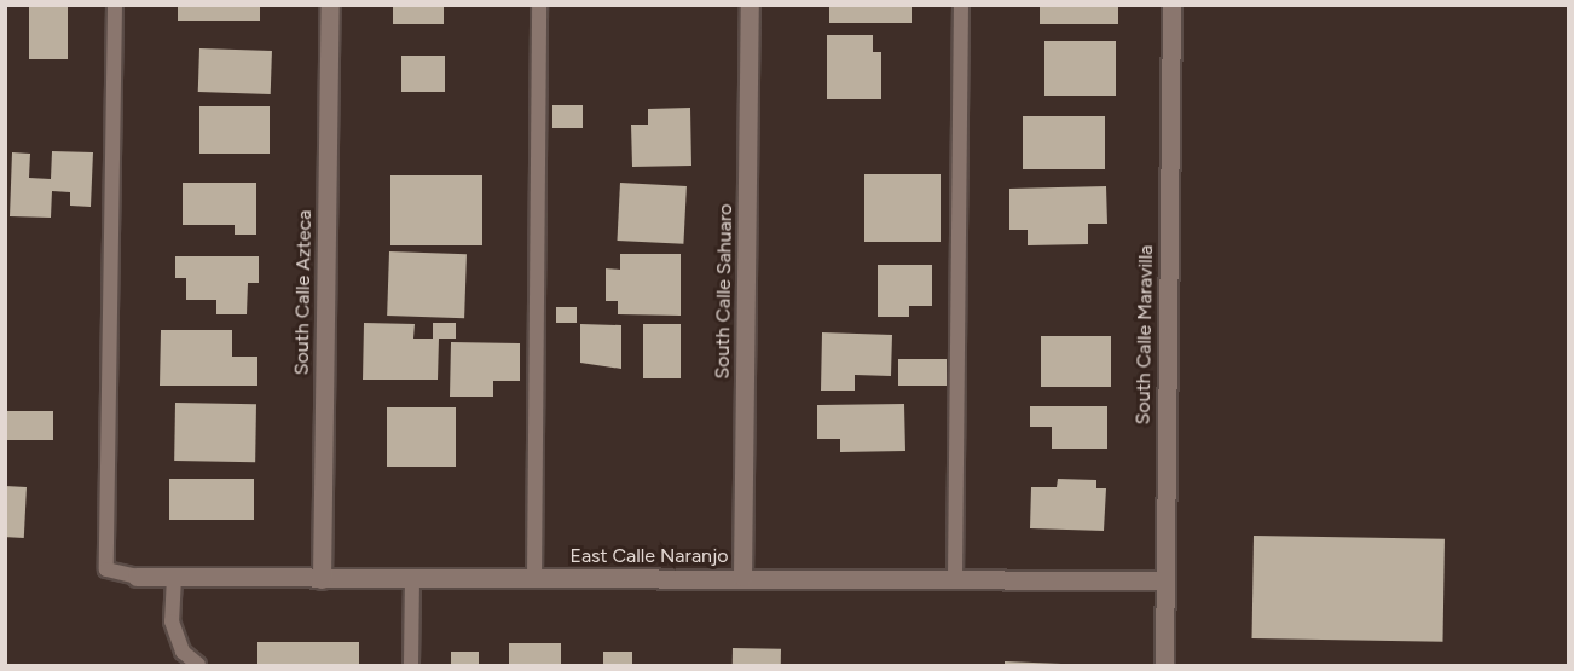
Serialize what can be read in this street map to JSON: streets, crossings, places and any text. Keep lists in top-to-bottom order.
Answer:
{
  "streets": {
    "street": [
      "South Calle Sahuaro",
      "South Calle Azteca",
      "South Calle Maravilla",
      "East Calle Naranjo"
    ]
  },
  "crossings": [
    ["South Calle Sahuaro", "East Calle Naranjo"],
    ["South Calle Azteca", "East Calle Naranjo"],
    ["South Calle Maravilla", "East Calle Naranjo"]
  ]
}
